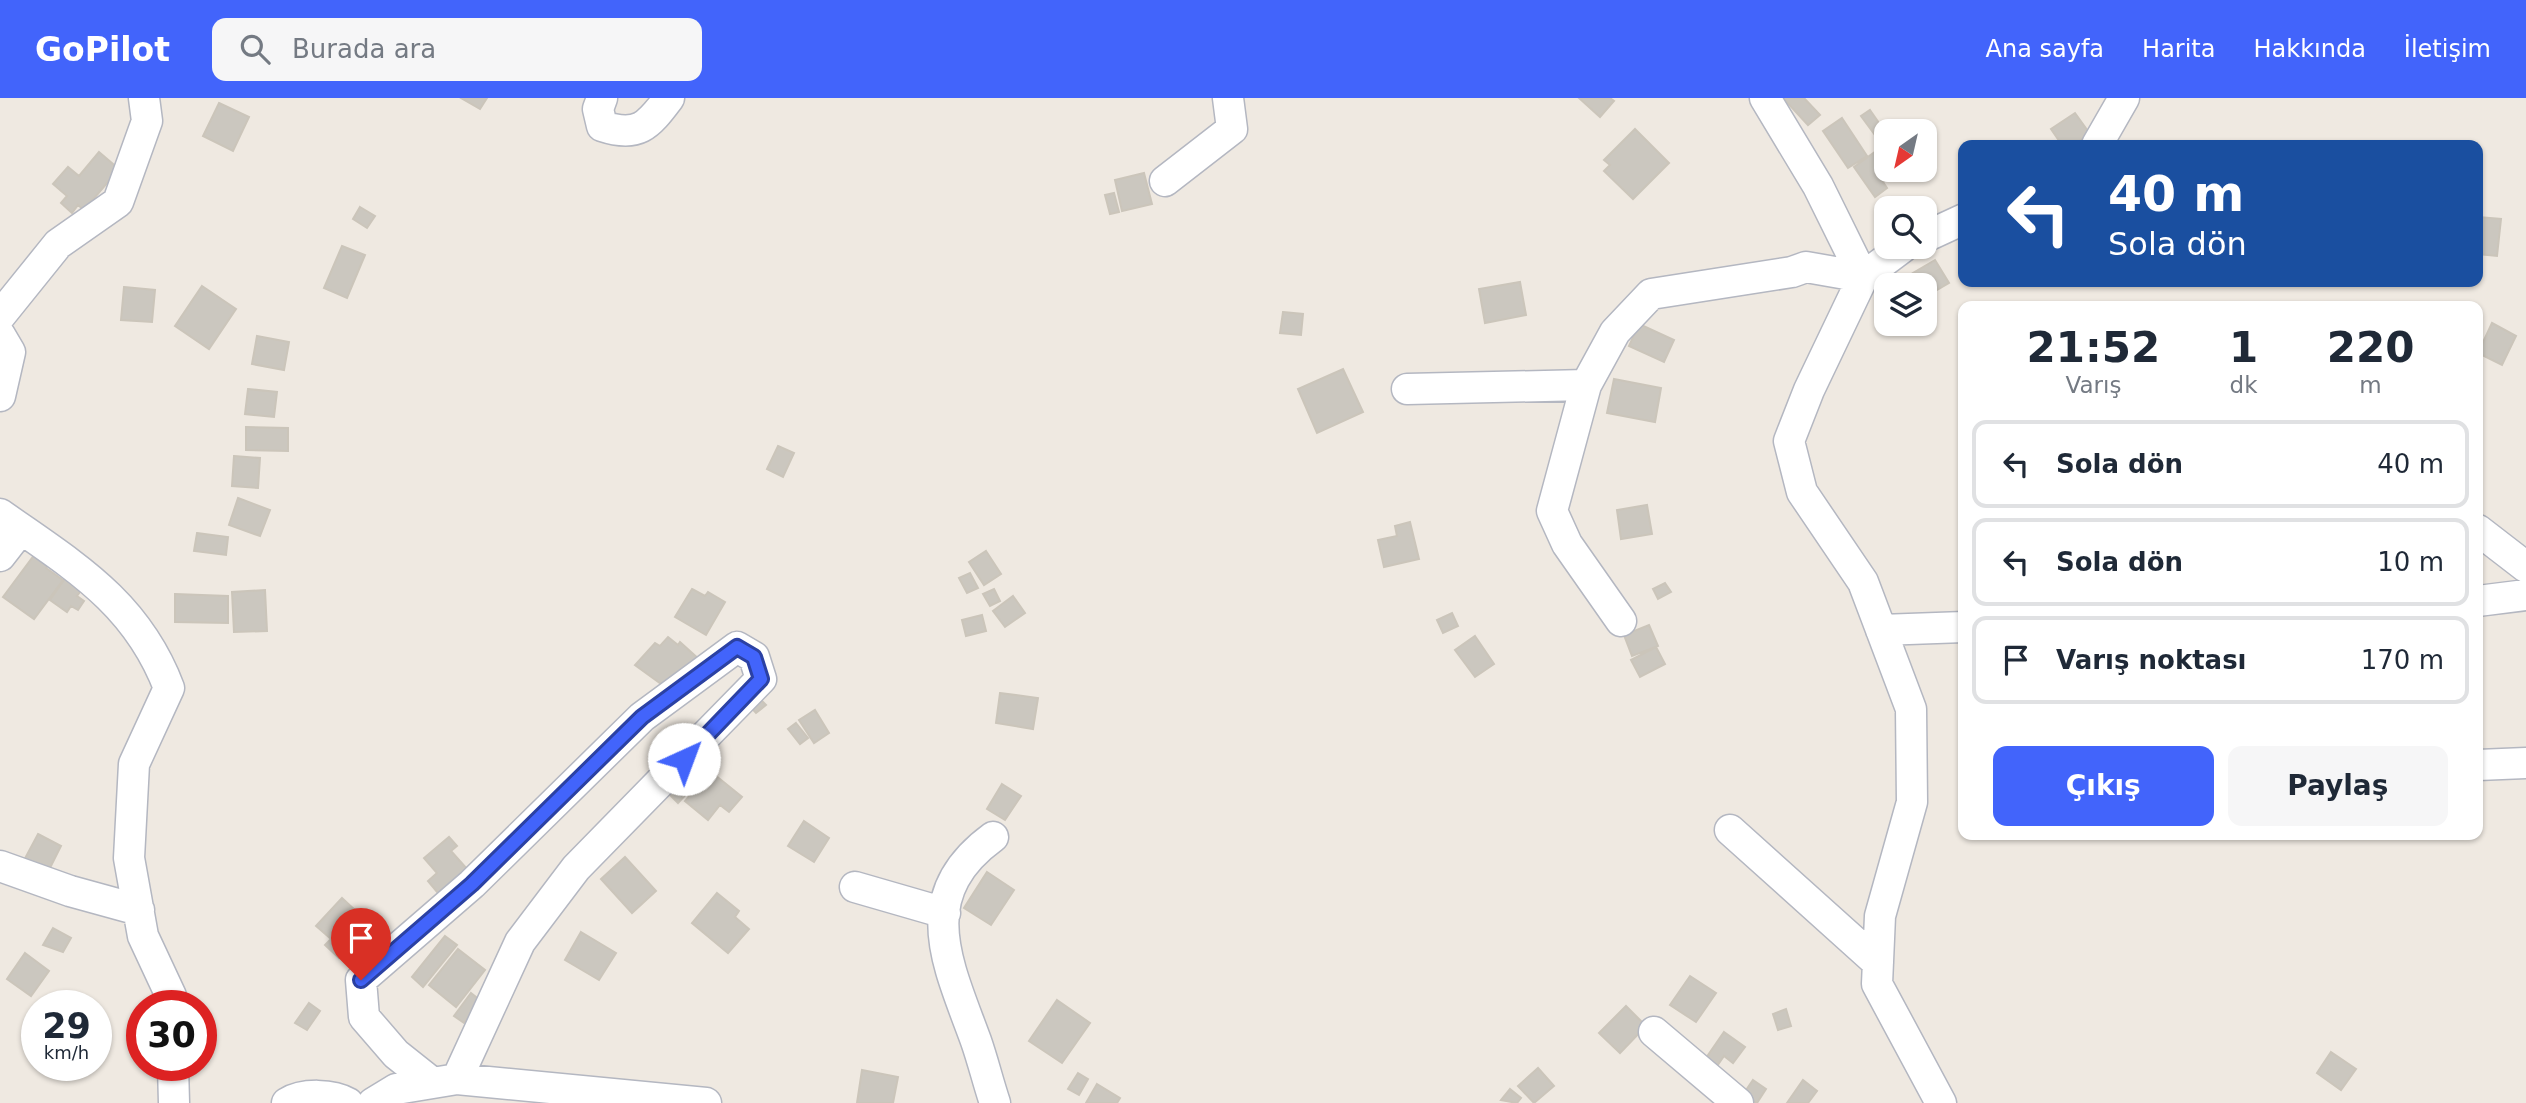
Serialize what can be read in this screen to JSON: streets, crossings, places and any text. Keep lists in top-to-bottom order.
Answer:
{
  "north": "bottom left",
  "page": {
    "header": "GoPilot",
    "search": "Burada ara",
    "nav": [
      "Ana sayfa",
      "Harita",
      "Hakkında",
      "İletişim"
    ],
    "turn": ["40 m", "Sola dön"],
    "eta": [
      "21:52",
      "Varış",
      "1",
      "dk",
      "220",
      "m"
    ],
    "list": [
      {
        "name": "Sola dön",
        "value": "40 m"
      },
      {
        "name": "Sola dön",
        "value": "10 m"
      },
      {
        "name": "Varış noktası",
        "value": "170 m"
      }
    ],
    "buttons": ["Çıkış", "Paylaş"],
    "speed": "29 km/h",
    "limit": "30"
  }
}
